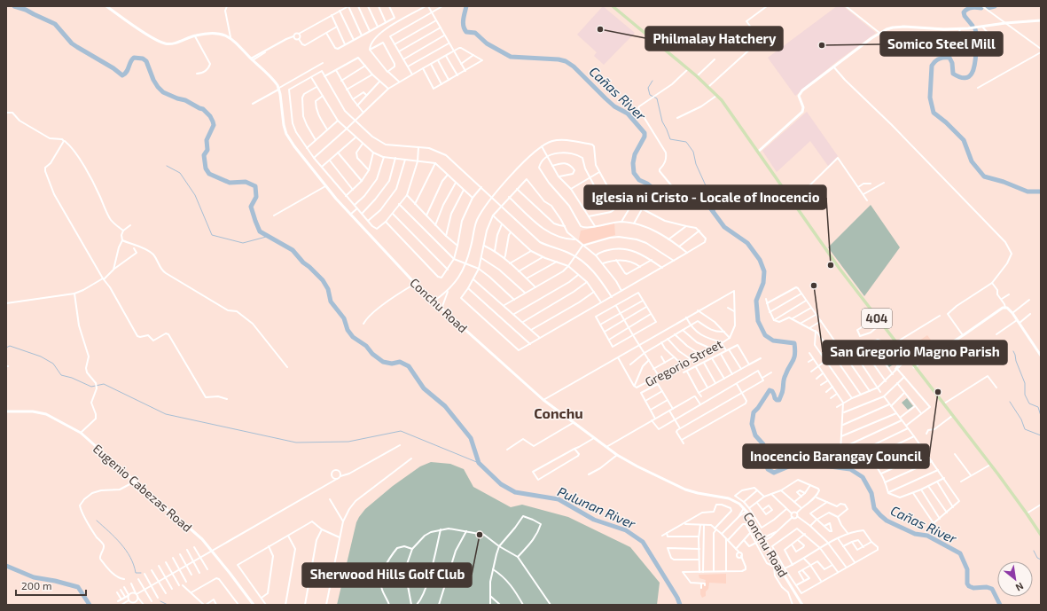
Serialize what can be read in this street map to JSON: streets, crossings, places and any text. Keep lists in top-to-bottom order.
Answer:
{
  "streets": {
    "main road": ["Conchu Road", "404", "Eugenio Cabezas Road"],
    "street": ["Gregorio Street"]
  },
  "districts": ["Conchu"],
  "water": ["Cañas River", "Pulunan River"],
  "places": [
    "Philmalay Hatchery",
    "Somico Steel Mill",
    "Iglesia ni Cristo - Locale of Inocencio",
    "San Gregorio Magno Parish",
    "Inocencio Barangay Council",
    "Sherwood Hills Golf Club"
  ],
  "scale_bar": "200 m",
  "north": "bottom right"
}
